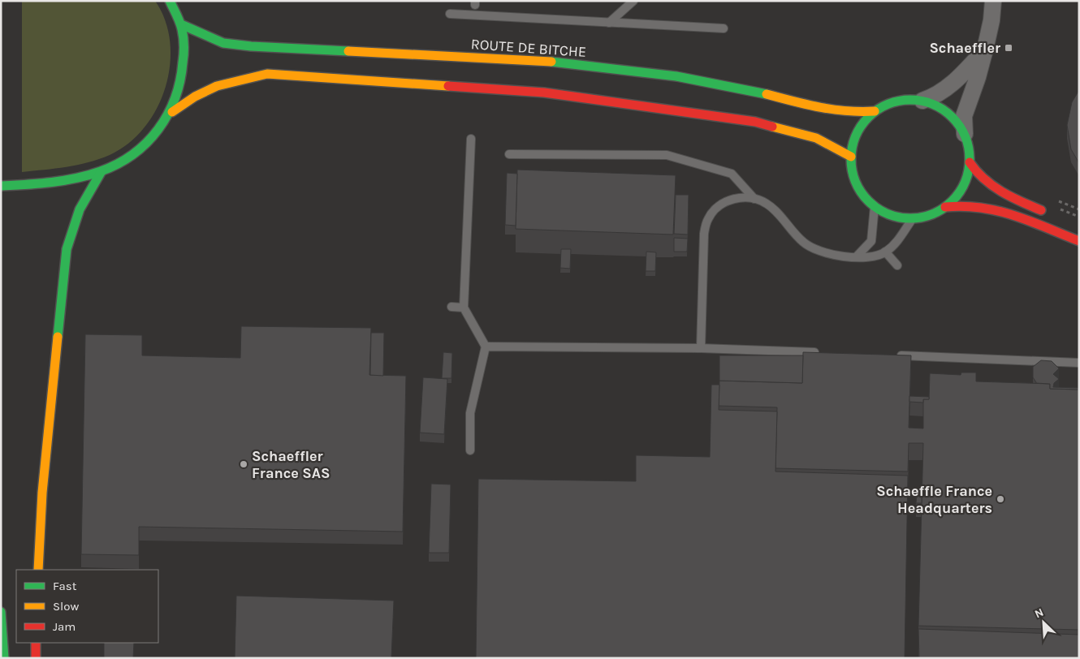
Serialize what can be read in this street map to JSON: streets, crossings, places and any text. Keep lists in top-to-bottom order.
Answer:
{
  "streets": {
    "main road": ["ROUTE DE BITCHE"]
  },
  "places": {
    "transit": ["Schaeffler"],
    "other": ["Schaeffler France SAS", "Schaeffle France Headquarters"]
  },
  "legend": ["Fast", "Slow", "Jam"],
  "north": "top left"
}
